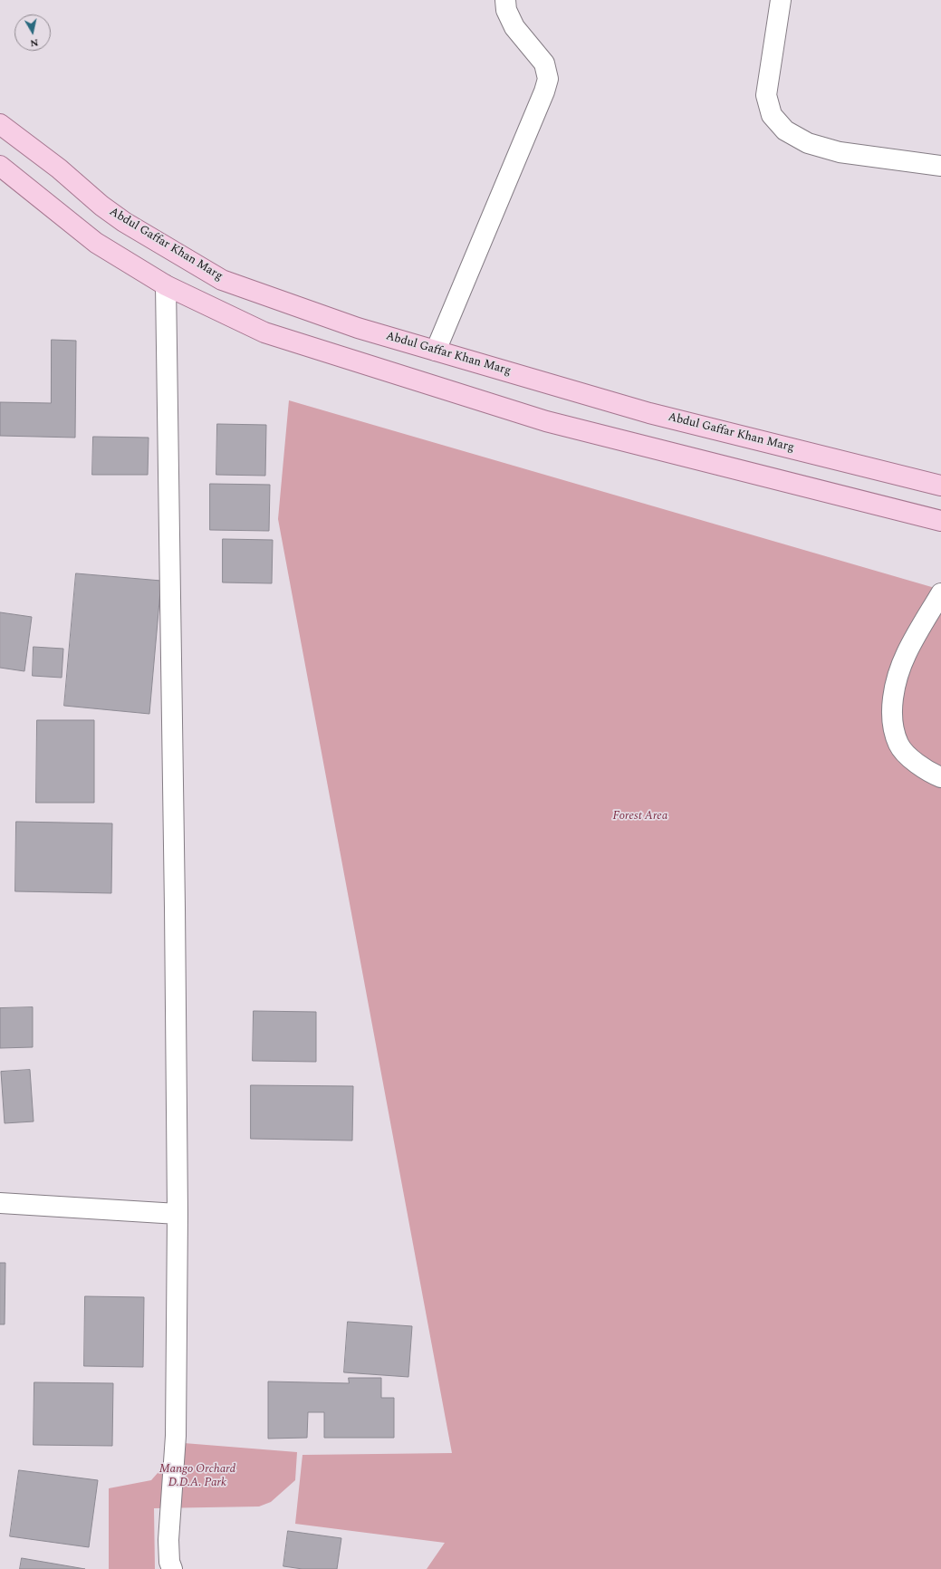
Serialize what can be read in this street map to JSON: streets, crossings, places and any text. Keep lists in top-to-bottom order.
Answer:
{
  "streets": {
    "main road": ["Abdul Gaffar Khan Marg"]
  },
  "parks": ["Forest Area", "Mango Orchard D.D.A. Park"],
  "north": "bottom"
}
